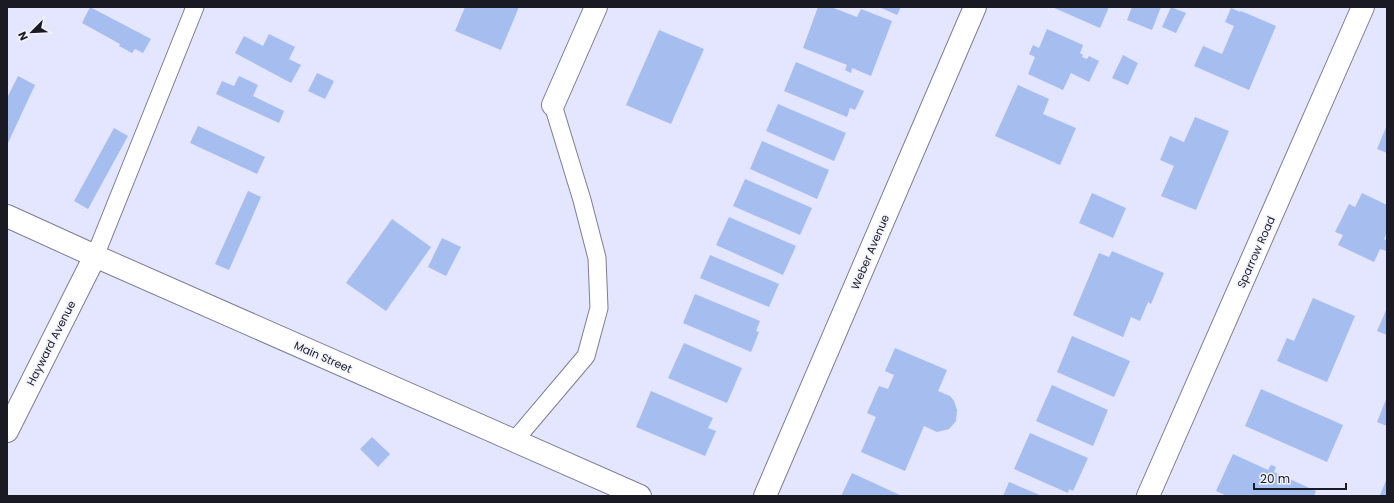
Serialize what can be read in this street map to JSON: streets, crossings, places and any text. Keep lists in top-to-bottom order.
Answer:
{
  "streets": {
    "street": [
      "Weber Avenue",
      "Sparrow Road",
      "Hayward Avenue",
      "Main Street"
    ]
  },
  "crossings": [
    ["Hayward Avenue", "Main Street"]
  ],
  "scale_bar": "20 m",
  "north": "bottom left"
}
